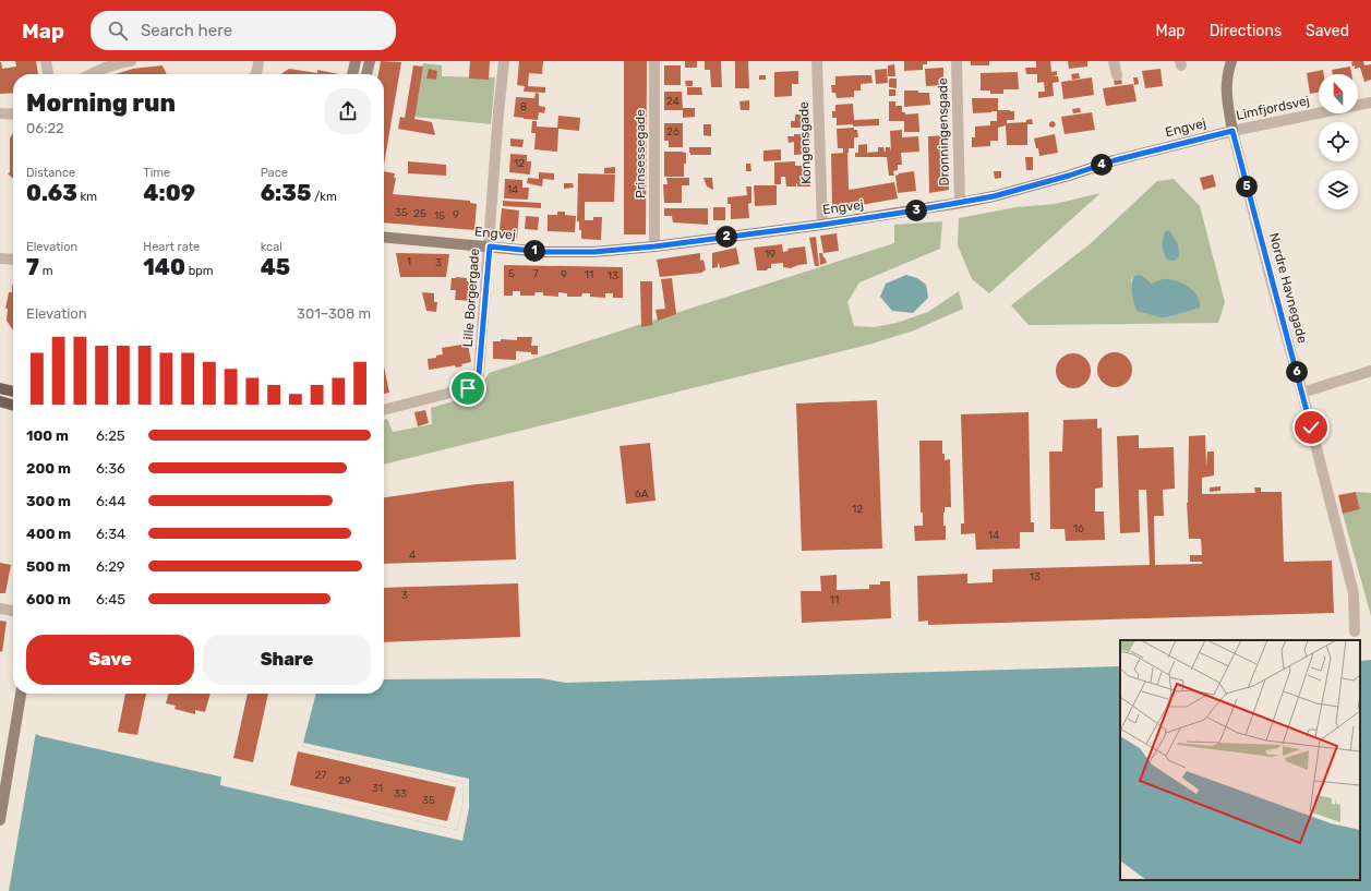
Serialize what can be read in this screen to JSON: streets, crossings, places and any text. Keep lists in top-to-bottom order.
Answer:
{
  "streets": {
    "street": [
      "Limfjordsvej",
      "Engvej",
      "Dronningensgade",
      "Kongensgade",
      "Prinsessegade",
      "Nordre Havnegade",
      "Lille Borgergade"
    ]
  },
  "crossings": [
    ["Limfjordsvej", "Engvej"],
    ["Limfjordsvej", "Nordre Havnegade"],
    ["Engvej", "Dronningensgade"],
    ["Engvej", "Kongensgade"],
    ["Engvej", "Prinsessegade"],
    ["Engvej", "Nordre Havnegade"],
    ["Engvej", "Lille Borgergade"]
  ],
  "house_numbers": [
    "24",
    "8",
    "26",
    "12",
    "14",
    "35",
    "25",
    "9",
    "15",
    "19",
    "1",
    "3",
    "5",
    "7",
    "9",
    "11",
    "13",
    "6A",
    "12",
    "16",
    "14",
    "4",
    "13",
    "3",
    "11",
    "27",
    "29",
    "31",
    "33",
    "35"
  ],
  "north": "top",
  "page": {
    "header": "Map",
    "search": "Search here",
    "nav": ["Map", "Directions", "Saved"],
    "heading": ["Morning run", "06:22"],
    "stats": [
      ["Distance", "0.63 km"],
      ["Time", "4:09"],
      ["Pace", "6:35 /km"],
      ["Elevation", "7 m"],
      ["Heart rate", "140 bpm"],
      ["kcal", "45"]
    ],
    "pins": [
      "4",
      "5",
      "3",
      "2",
      "1",
      "6"
    ],
    "chart": ["Elevation", "301–308 m"],
    "list": [
      {
        "name": "100 m",
        "note": "6:25"
      },
      {
        "name": "200 m",
        "note": "6:36"
      },
      {
        "name": "300 m",
        "note": "6:44"
      },
      {
        "name": "400 m",
        "note": "6:34"
      },
      {
        "name": "500 m",
        "note": "6:29"
      },
      {
        "name": "600 m",
        "note": "6:45"
      }
    ],
    "buttons": ["Save", "Share"]
  }
}
